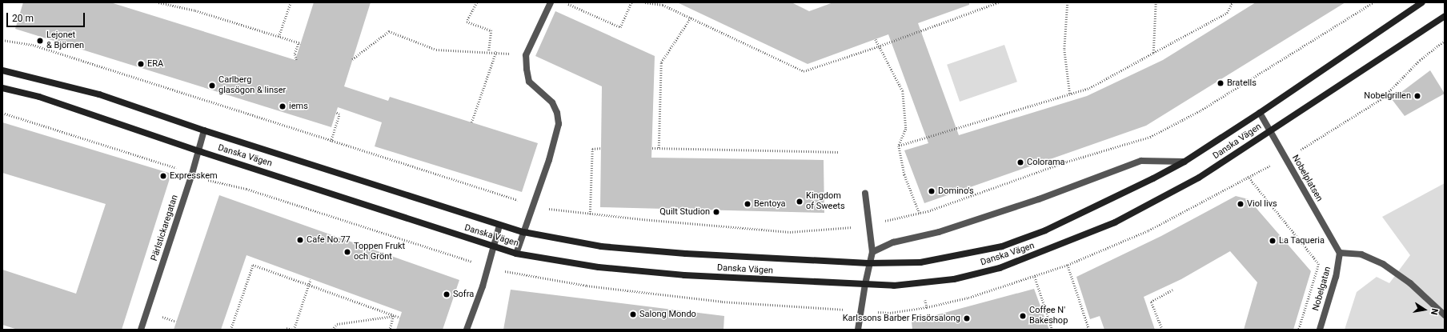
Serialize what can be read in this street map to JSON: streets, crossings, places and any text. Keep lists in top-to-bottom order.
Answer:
{
  "streets": {
    "street": [
      "Danska Vägen",
      "Nobelplatsen",
      "Pärlstickaregatan",
      "Nobelgatan"
    ]
  },
  "crossings": [
    ["Danska Vägen", "Nobelplatsen"],
    ["Danska Vägen", "Pärlstickaregatan"],
    ["Nobelplatsen", "Nobelgatan"]
  ],
  "places": [
    "Lejonet & Björnen",
    "ERA",
    "Bratells",
    "Carlberg glasögon & linser",
    "Nobelgrillen",
    "iems",
    "Colorama",
    "Expresskem",
    "Domino's",
    "Kingdom of Sweets",
    "Bentoya",
    "Viol livs",
    "Quilt Studion",
    "Cafe No.77",
    "La Taqueria",
    "Toppen Frukt och Grönt",
    "Sofra",
    "Salong Mondo",
    "Coffee N' Bakeshop",
    "Karlssons Barber Frisörsalong"
  ],
  "scale_bar": "20 m",
  "north": "right"
}
